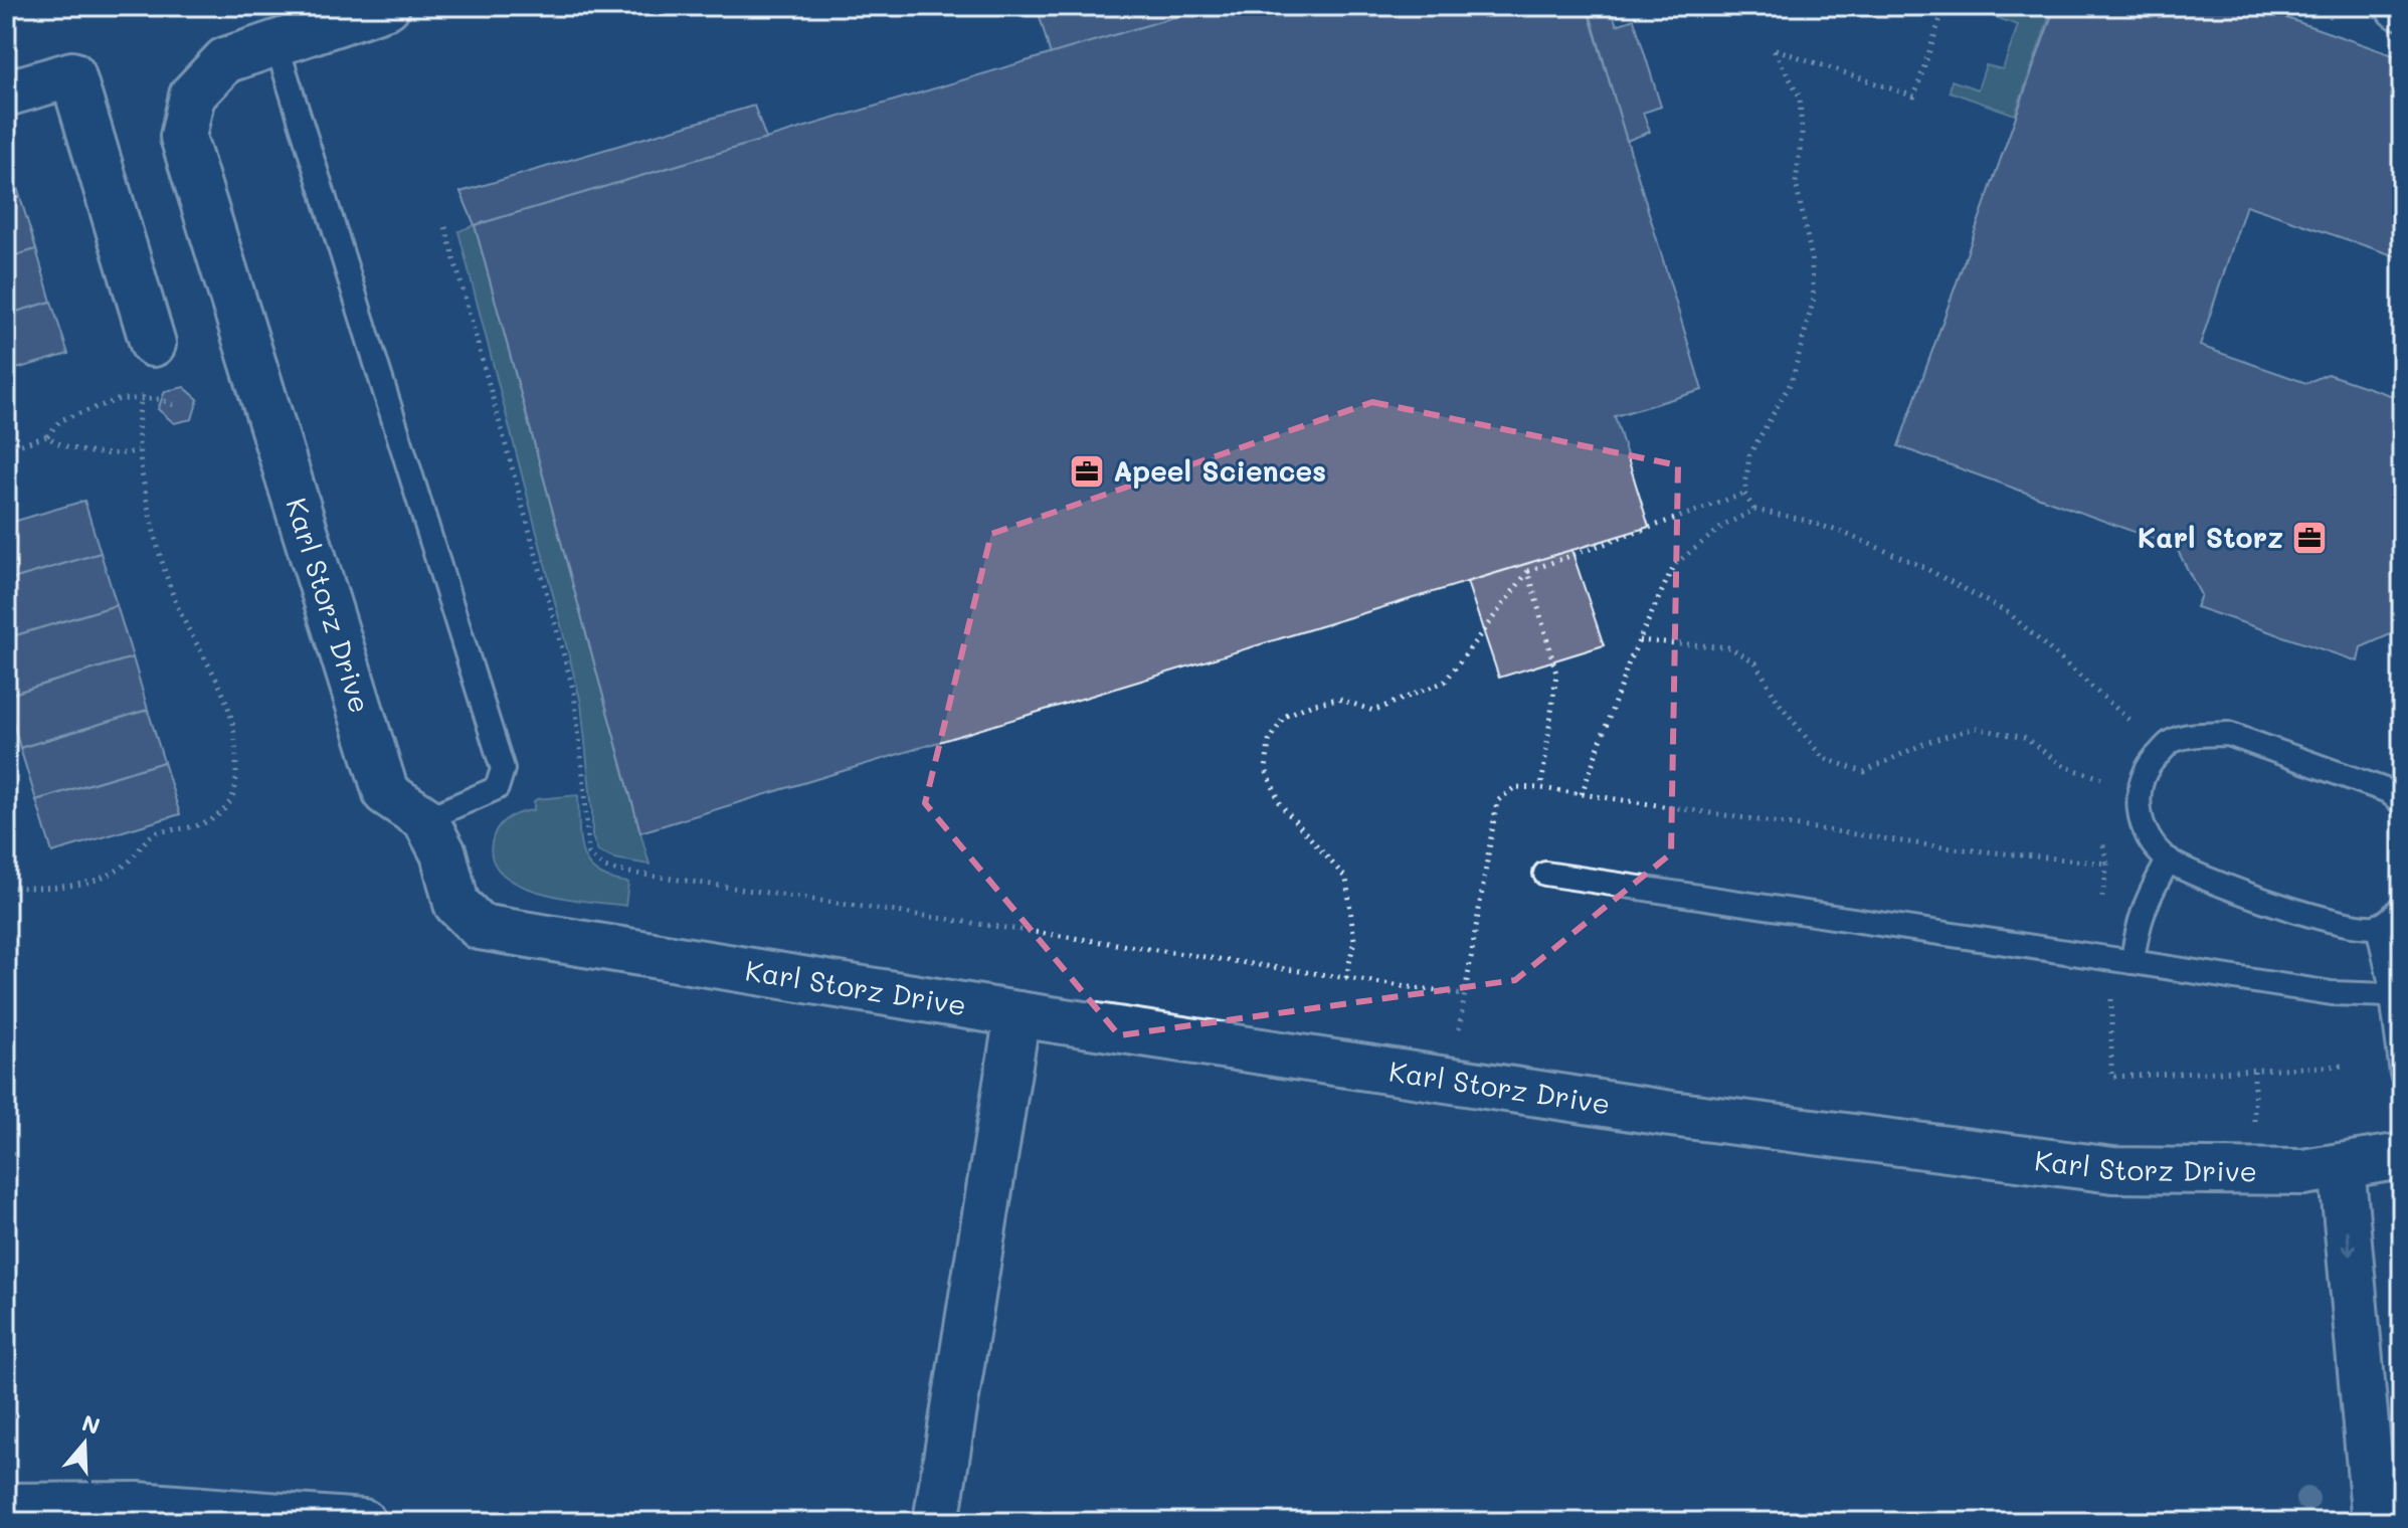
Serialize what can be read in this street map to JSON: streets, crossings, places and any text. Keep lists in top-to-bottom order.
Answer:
{
  "streets": {
    "street": ["Karl Storz Drive"]
  },
  "places": {
    "office": ["Apeel Sciences", "Karl Storz"]
  },
  "north": "top"
}
